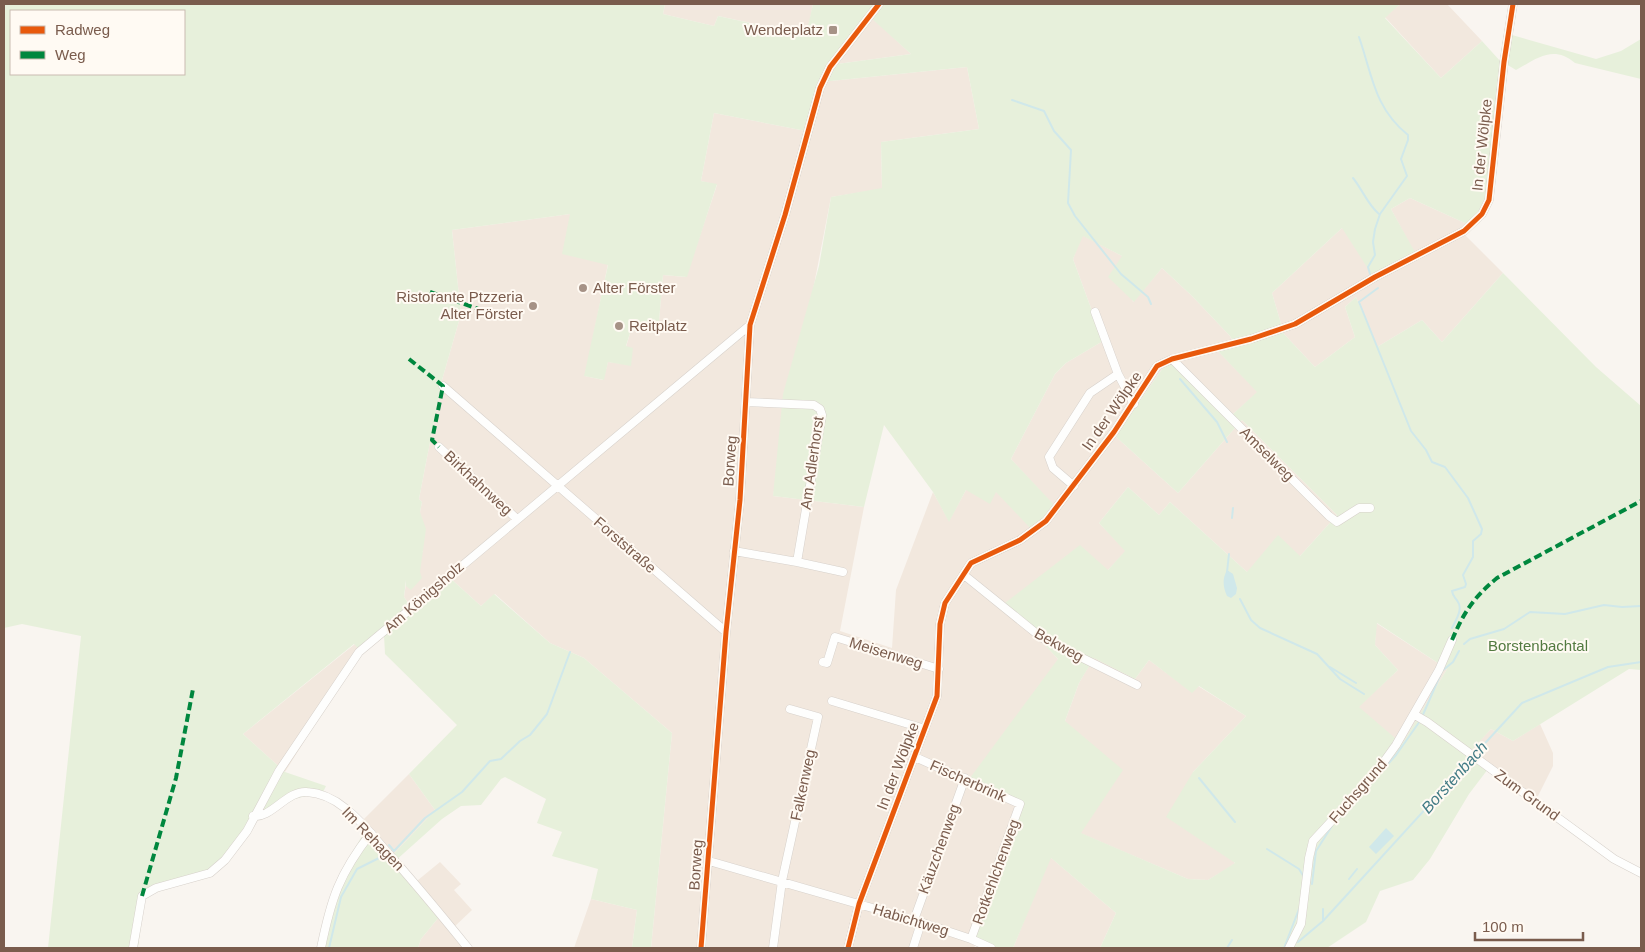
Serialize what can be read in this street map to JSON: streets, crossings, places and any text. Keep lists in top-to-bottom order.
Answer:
{
  "streets": {
    "street": [
      "In der Wölpke",
      "Amselweg",
      "Borweg",
      "Am Adlerhorst",
      "Birkhahnweg",
      "Forststraße",
      "Am Königsholz",
      "Bekweg",
      "Meisenweg",
      "Fischerbrink",
      "Falkenweg",
      "Fuchsgrund",
      "Zum Grund",
      "Im Rehagen",
      "Käuzchenweg",
      "Rotkehlchenweg",
      "Habichtweg"
    ]
  },
  "crossings": [
    ["In der Wölpke", "Amselweg"],
    ["In der Wölpke", "Bekweg"],
    ["In der Wölpke", "Meisenweg"],
    ["In der Wölpke", "Fischerbrink"],
    ["In der Wölpke", "Habichtweg"],
    ["Borweg", "Am Adlerhorst"],
    ["Borweg", "Forststraße"],
    ["Borweg", "Am Königsholz"],
    ["Birkhahnweg", "Am Königsholz"],
    ["Forststraße", "Am Königsholz"],
    ["Am Königsholz", "Im Rehagen"],
    ["Fischerbrink", "Käuzchenweg"],
    ["Fischerbrink", "Rotkehlchenweg"],
    ["Fuchsgrund", "Zum Grund"],
    ["Käuzchenweg", "Habichtweg"],
    ["Rotkehlchenweg", "Habichtweg"]
  ],
  "water": ["Borstenbach"],
  "parks": ["Borstenbachtal"],
  "places": {
    "transit": ["Wendeplatz"],
    "other": ["Alter Förster", "Ristorante Ptzzeria Alter Förster", "Reitplatz"]
  },
  "legend": ["Radweg", "Weg"],
  "scale_bar": "100 m"
}
